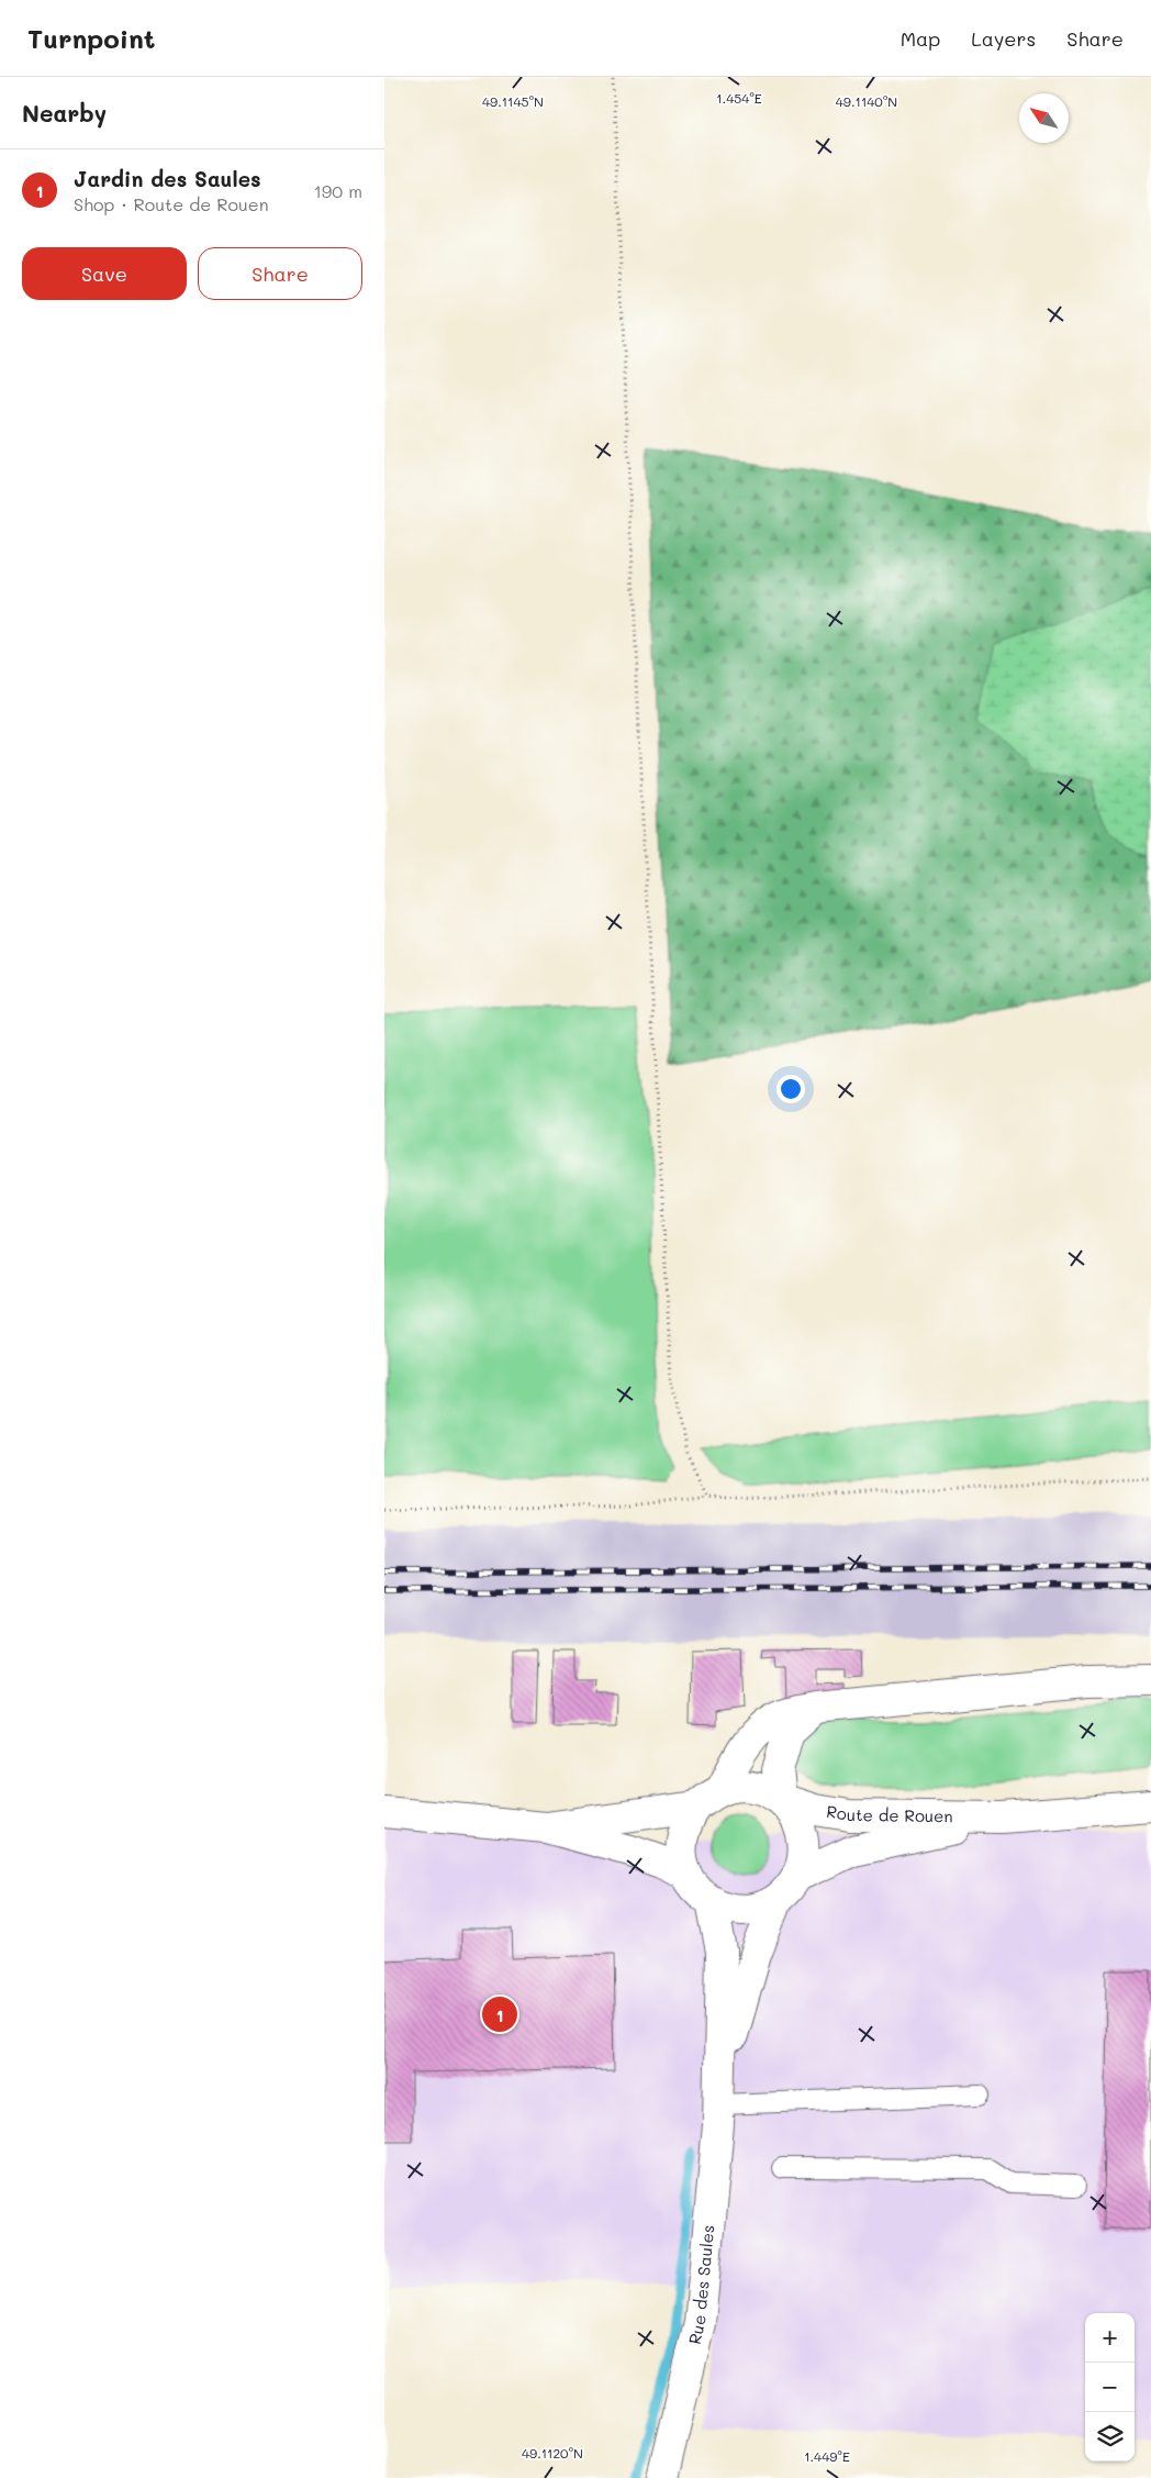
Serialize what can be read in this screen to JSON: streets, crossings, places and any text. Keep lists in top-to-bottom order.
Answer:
{
  "streets": {
    "main road": ["Route de Rouen", "Rue des Saules"]
  },
  "crossings": [
    ["Route de Rouen", "Rue des Saules"]
  ],
  "north": "top left",
  "page": {
    "header": "Turnpoint",
    "nav": ["Map", "Layers", "Share"],
    "heading": "Nearby",
    "list": [
      {
        "mark": "1",
        "name": "Jardin des Saules",
        "note": "Shop · Route de Rouen",
        "value": "190 m"
      }
    ],
    "buttons": ["Save", "Share"],
    "pins": "1",
    "map_buttons": ["+", "−"]
  },
  "coordinates": [
    "1.454°E",
    "49.1145°N",
    "49.1140°N",
    "49.1120°N",
    "1.449°E"
  ]
}
